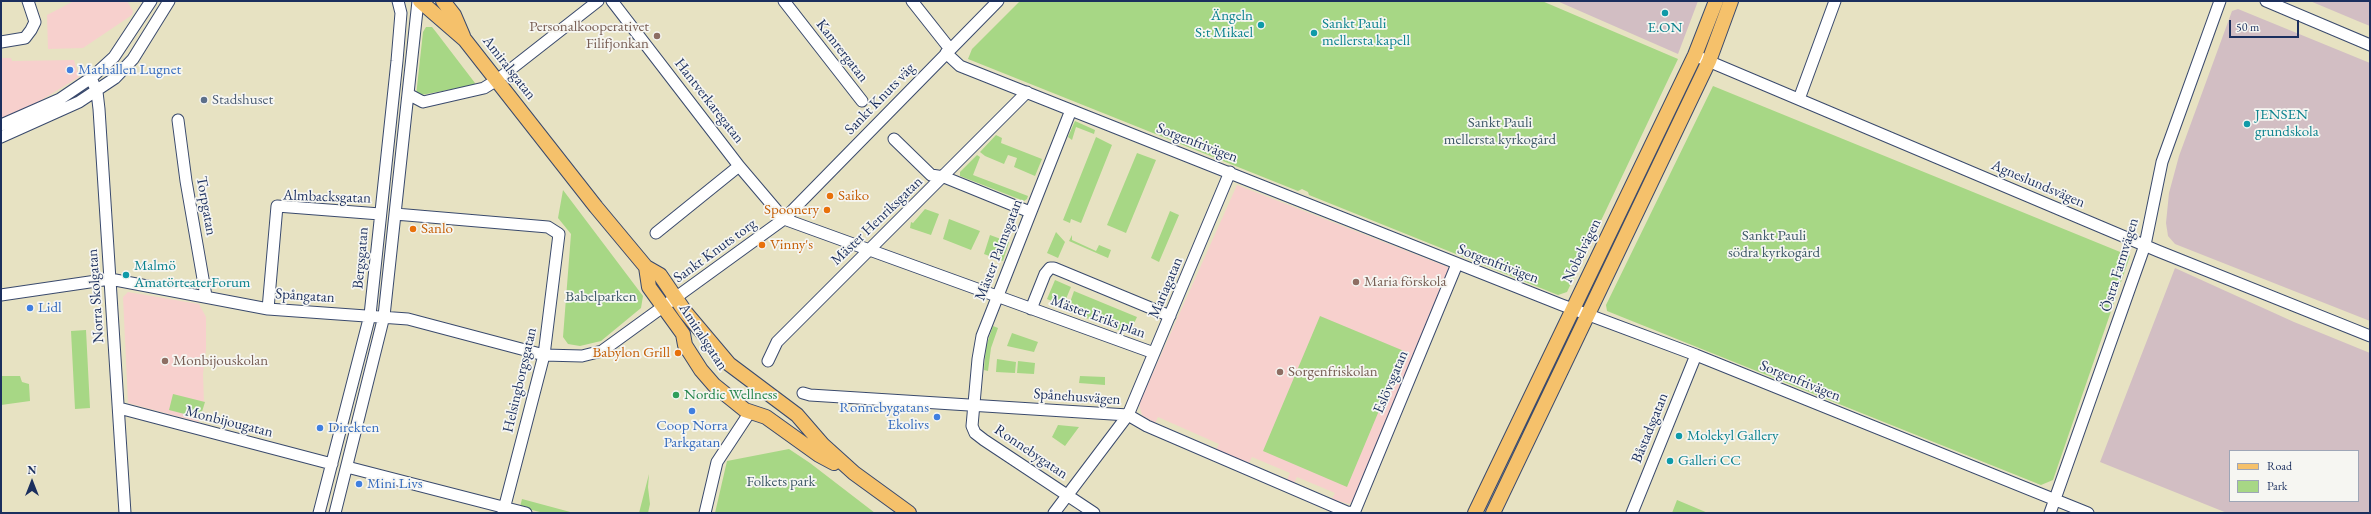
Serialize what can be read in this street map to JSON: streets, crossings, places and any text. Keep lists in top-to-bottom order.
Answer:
{
  "streets": {
    "main road": ["Amiralsgatan", "Nobelvägen"],
    "street": [
      "Kamrergatan",
      "Sankt Knuts väg",
      "Hantverkaregatan",
      "Sorgenfrivägen",
      "Agneslundsvägen",
      "Almbacksgatan",
      "Torpgatan",
      "Mäster Henriksgatan",
      "Mäster Palmsgatan",
      "Sankt Knuts torg",
      "Bergsgatan",
      "Östra Farmvägen",
      "Mariagatan",
      "Norra Skolgatan",
      "Spångatan",
      "Mäster Eriks plan",
      "Helsingborgsgatan",
      "Eslövsgatan",
      "Spånehusvägen",
      "Monbijougatan",
      "Båstadsgatan",
      "Ronnebygatan"
    ]
  },
  "crossings": [
    ["Amiralsgatan", "Sankt Knuts torg"],
    ["Amiralsgatan", "Bergsgatan"],
    ["Amiralsgatan", "Spångatan"],
    ["Sankt Knuts väg", "Hantverkaregatan"],
    ["Sankt Knuts väg", "Sorgenfrivägen"],
    ["Sankt Knuts väg", "Sankt Knuts torg"],
    ["Sankt Knuts väg", "Mäster Eriks plan"],
    ["Hantverkaregatan", "Sankt Knuts torg"],
    ["Hantverkaregatan", "Mäster Eriks plan"],
    ["Sorgenfrivägen", "Mäster Henriksgatan"],
    ["Sorgenfrivägen", "Mäster Palmsgatan"],
    ["Sorgenfrivägen", "Nobelvägen"],
    ["Sorgenfrivägen", "Östra Farmvägen"],
    ["Sorgenfrivägen", "Mariagatan"],
    ["Sorgenfrivägen", "Eslövsgatan"],
    ["Sorgenfrivägen", "Båstadsgatan"],
    ["Agneslundsvägen", "Nobelvägen"],
    ["Agneslundsvägen", "Östra Farmvägen"],
    ["Almbacksgatan", "Bergsgatan"],
    ["Almbacksgatan", "Spångatan"],
    ["Torpgatan", "Spångatan"],
    ["Mäster Henriksgatan", "Mäster Eriks plan"],
    ["Mäster Palmsgatan", "Mäster Eriks plan"],
    ["Mäster Palmsgatan", "Spånehusvägen"],
    ["Mäster Palmsgatan", "Ronnebygatan"],
    ["Sankt Knuts torg", "Spångatan"],
    ["Sankt Knuts torg", "Mäster Eriks plan"],
    ["Bergsgatan", "Spångatan"],
    ["Bergsgatan", "Helsingborgsgatan"],
    ["Bergsgatan", "Monbijougatan"],
    ["Mariagatan", "Mäster Eriks plan"],
    ["Mariagatan", "Spånehusvägen"],
    ["Mariagatan", "Ronnebygatan"],
    ["Norra Skolgatan", "Spångatan"],
    ["Norra Skolgatan", "Monbijougatan"],
    ["Spångatan", "Helsingborgsgatan"],
    ["Eslövsgatan", "Spånehusvägen"],
    ["Spånehusvägen", "Ronnebygatan"]
  ],
  "parks": [
    "Sankt Pauli mellersta kyrkogård",
    "Sankt Pauli södra kyrkogård",
    "Babelparken",
    "Folkets park"
  ],
  "places": [
    "E.ON",
    "Ängeln S:t Mikael",
    "Sankt Pauli mellersta kapell",
    "Personalkooperativet Filifjonkan",
    "Mathallen Lugnet",
    "Stadshuset",
    "JENSEN grundskola",
    "Saiko",
    "Spoonery",
    "Sanlo",
    "Vinny's",
    "Malmö AmatörteaterForum",
    "Maria förskola",
    "Lidl",
    "Babylon Grill",
    "Monbijouskolan",
    "Sorgenfriskolan",
    "Nordic Wellness",
    "Coop Norra Parkgatan",
    "Ronnebygatans Ekolivs",
    "Direkten",
    "Molekyl Gallery",
    "Galleri CC",
    "Mini Livs"
  ],
  "legend": ["Road", "Park"],
  "scale_bar": "50 m",
  "north": "top"
}
